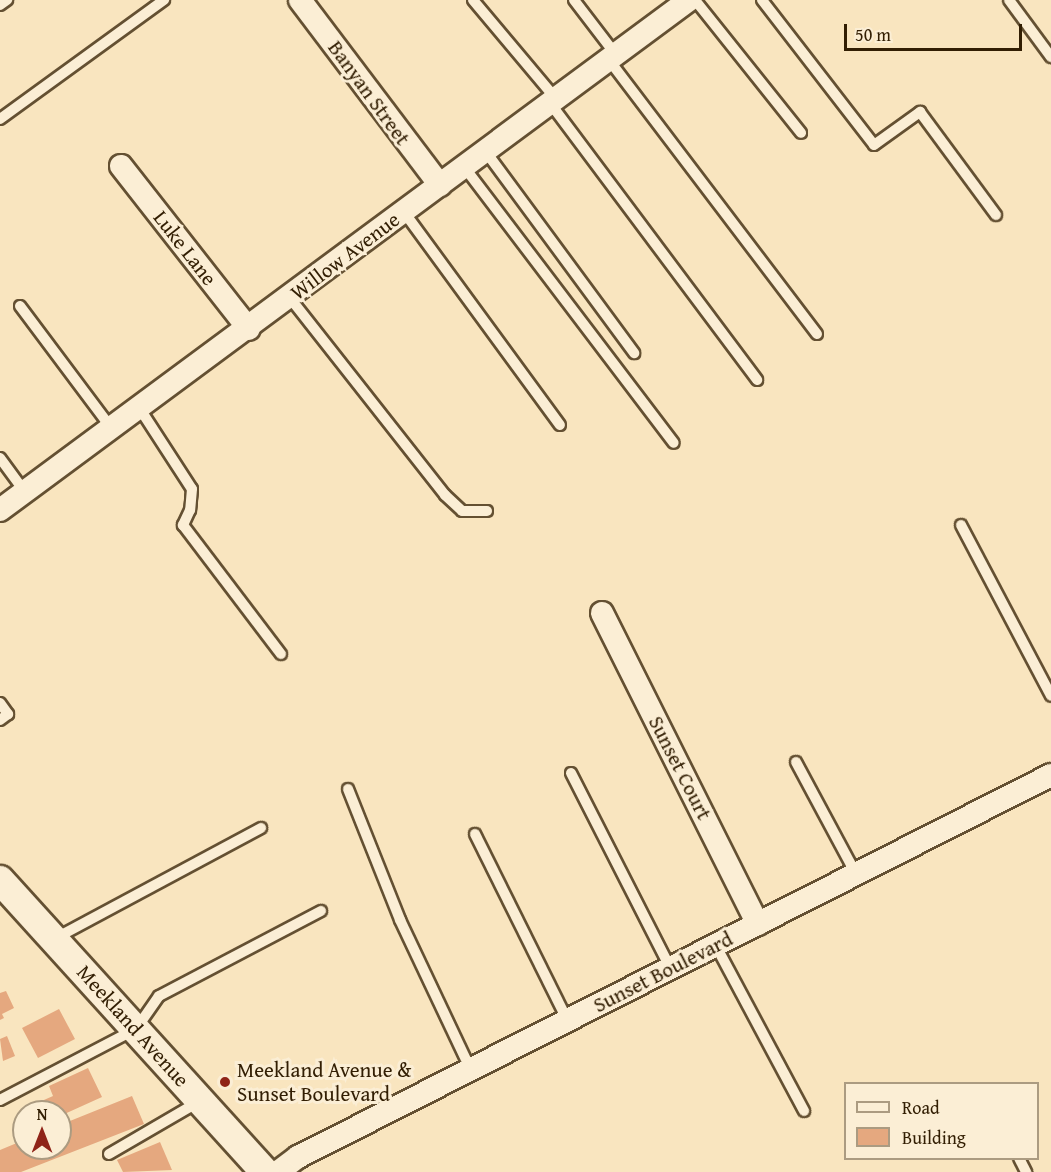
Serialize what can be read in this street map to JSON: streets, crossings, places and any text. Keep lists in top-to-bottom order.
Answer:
{
  "streets": {
    "street": [
      "Banyan Street",
      "Luke Lane",
      "Willow Avenue",
      "Sunset Court",
      "Sunset Boulevard",
      "Meekland Avenue"
    ]
  },
  "crossings": [
    ["Banyan Street", "Willow Avenue"],
    ["Luke Lane", "Willow Avenue"],
    ["Sunset Court", "Sunset Boulevard"]
  ],
  "places": ["Meekland Avenue & Sunset Boulevard"],
  "legend": ["Road", "Building"],
  "scale_bar": "50 m",
  "north": "top"
}
